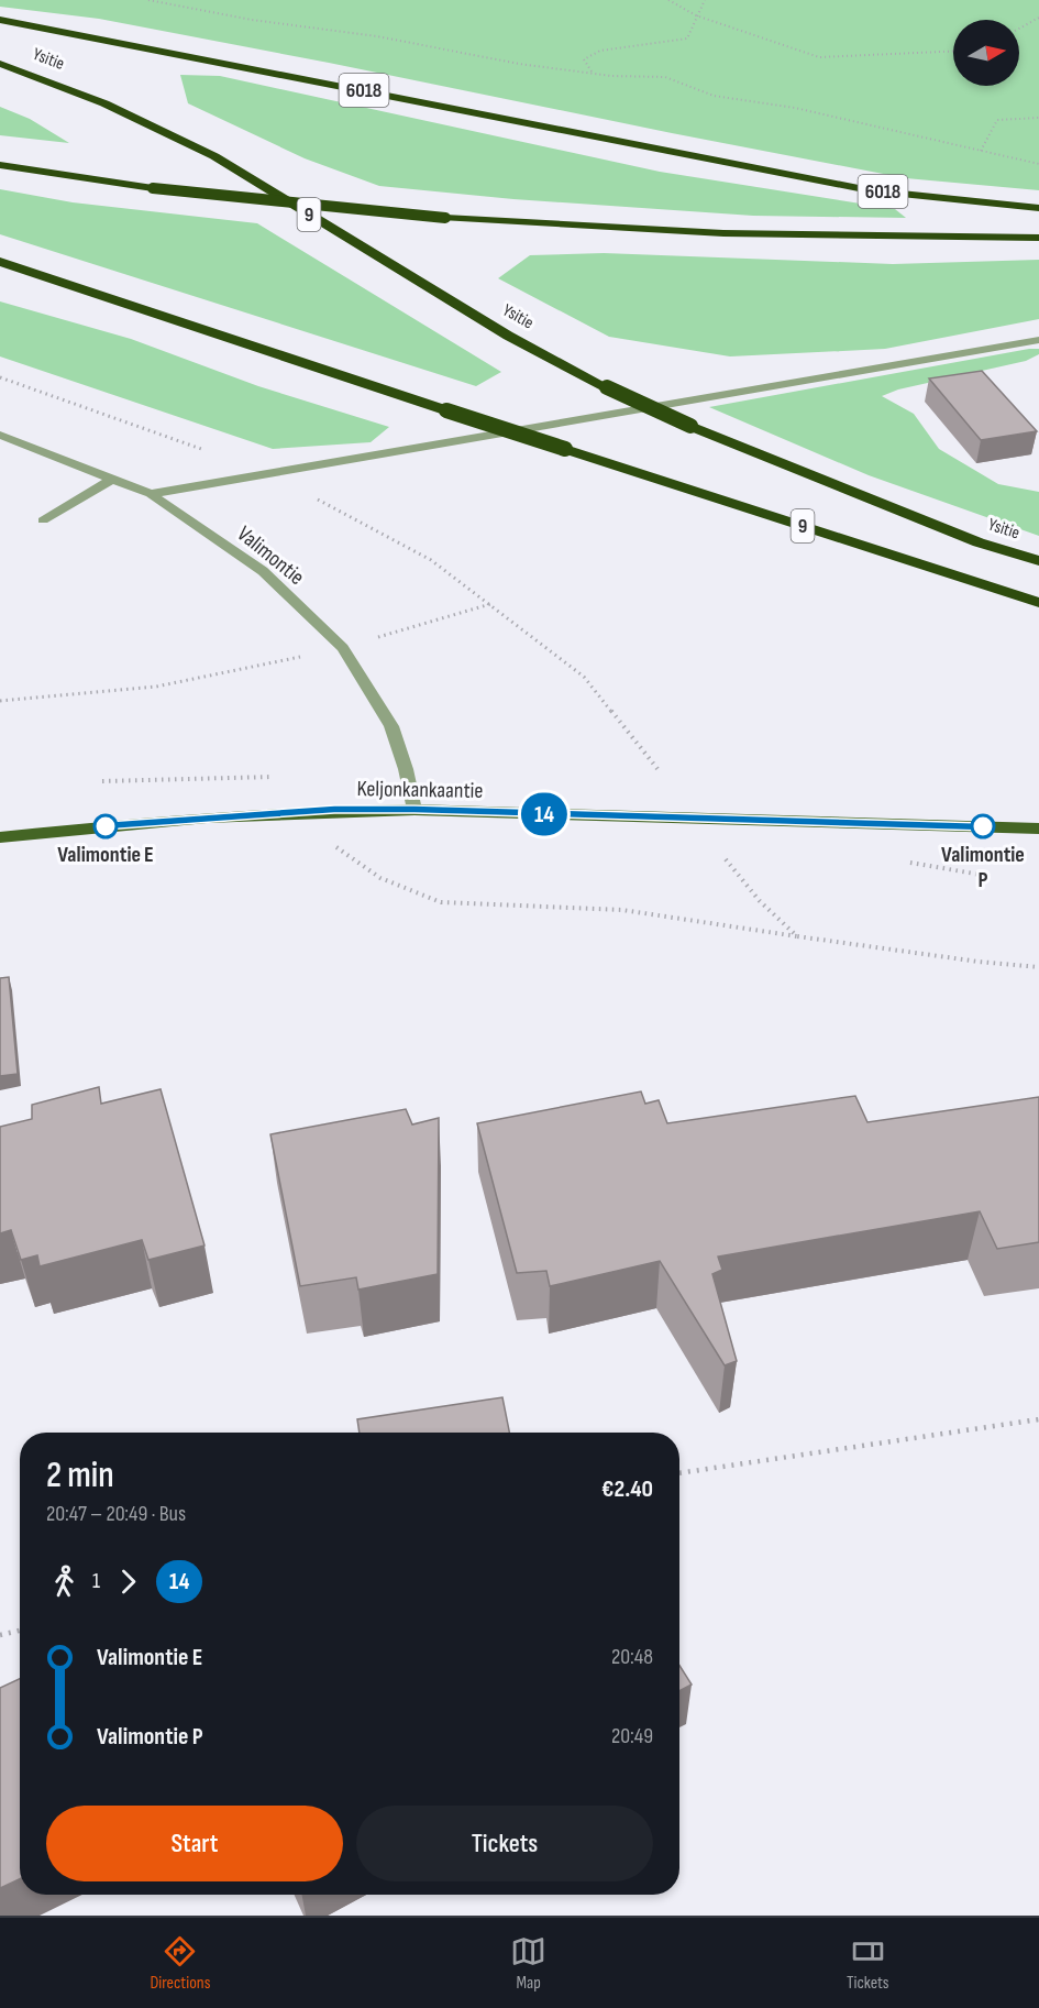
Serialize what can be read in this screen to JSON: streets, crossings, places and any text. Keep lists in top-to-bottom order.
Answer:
{
  "streets": {
    "highway": ["Ysitie", "6018", "9"],
    "main road": ["Keljonkankaantie"],
    "street": ["Valimontie"]
  },
  "crossings": [
    ["Valimontie", "Keljonkankaantie"]
  ],
  "places": ["Valimontie E", "Valimontie P"],
  "lines": ["bus line 14"],
  "north": "right",
  "page": {
    "on_map": "14",
    "heading": ["2 min", "20:47 – 20:49 · Bus", "€2.40"],
    "legs": ["1", "14"],
    "list": [
      {
        "name": "Valimontie E",
        "value": "20:48"
      },
      {
        "name": "Valimontie P",
        "value": "20:49"
      }
    ],
    "buttons": ["Start", "Tickets"],
    "tabs": ["Directions", "Map", "Tickets"]
  }
}
